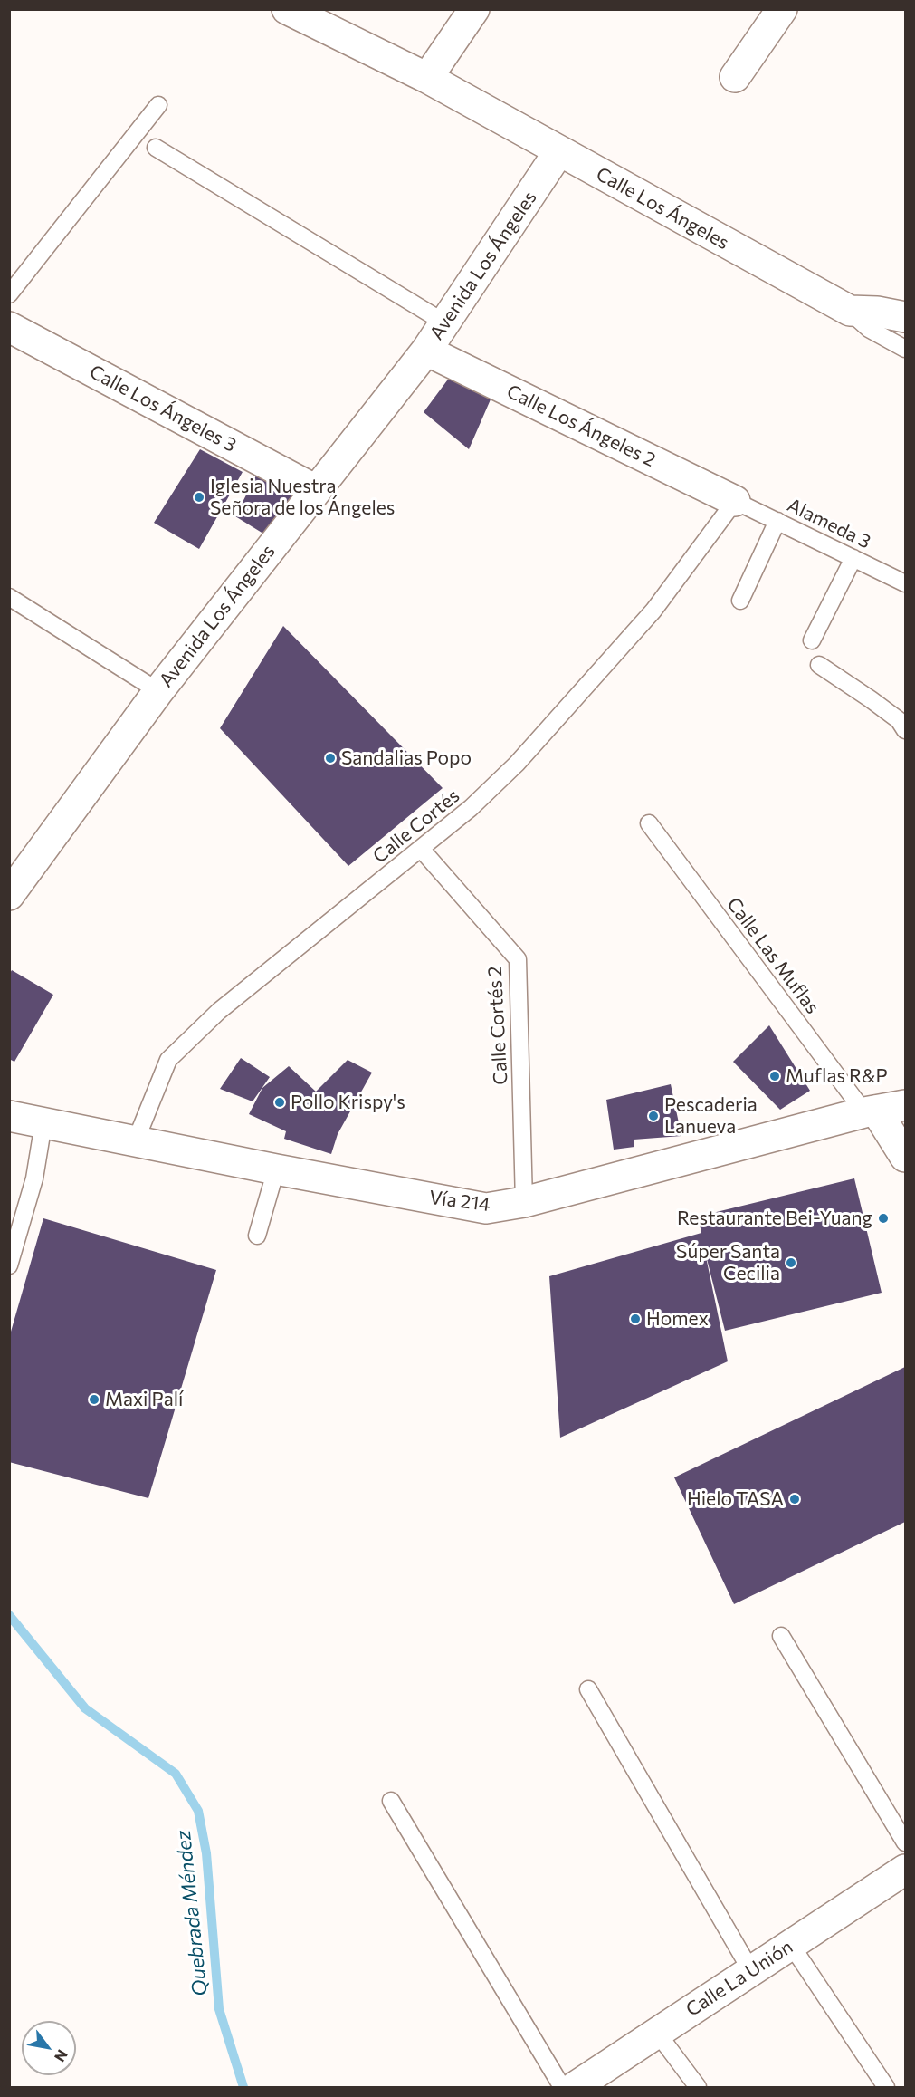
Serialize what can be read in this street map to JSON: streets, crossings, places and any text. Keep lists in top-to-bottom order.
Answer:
{
  "streets": {
    "street": [
      "Calle Los Ángeles",
      "Avenida Los Ángeles",
      "Calle Los Ángeles 3",
      "Calle Los Ángeles 2",
      "Vía 214",
      "Calle La Unión"
    ],
    "lane": [
      "Alameda 3",
      "Calle Cortés",
      "Calle Las Muflas",
      "Calle Cortés 2"
    ]
  },
  "crossings": [
    ["Calle Los Ángeles", "Avenida Los Ángeles"],
    ["Avenida Los Ángeles", "Calle Los Ángeles 3"],
    ["Avenida Los Ángeles", "Calle Los Ángeles 2"],
    ["Calle Los Ángeles 2", "Alameda 3"],
    ["Calle Los Ángeles 2", "Calle Cortés"],
    ["Alameda 3", "Calle Cortés"],
    ["Calle Cortés", "Calle Cortés 2"],
    ["Calle Cortés", "Vía 214"],
    ["Calle Las Muflas", "Vía 214"],
    ["Calle Cortés 2", "Vía 214"]
  ],
  "water": ["Quebrada Méndez"],
  "places": [
    "Iglesia Nuestra Señora de los Ángeles",
    "Sandalias Popo",
    "Muflas R&P",
    "Pollo Krispy's",
    "Pescaderia Lanueva",
    "Restaurante Bei-Yuang",
    "Súper Santa Cecilia",
    "Homex",
    "Maxi Palí",
    "Hielo TASA"
  ],
  "north": "bottom right"
}
